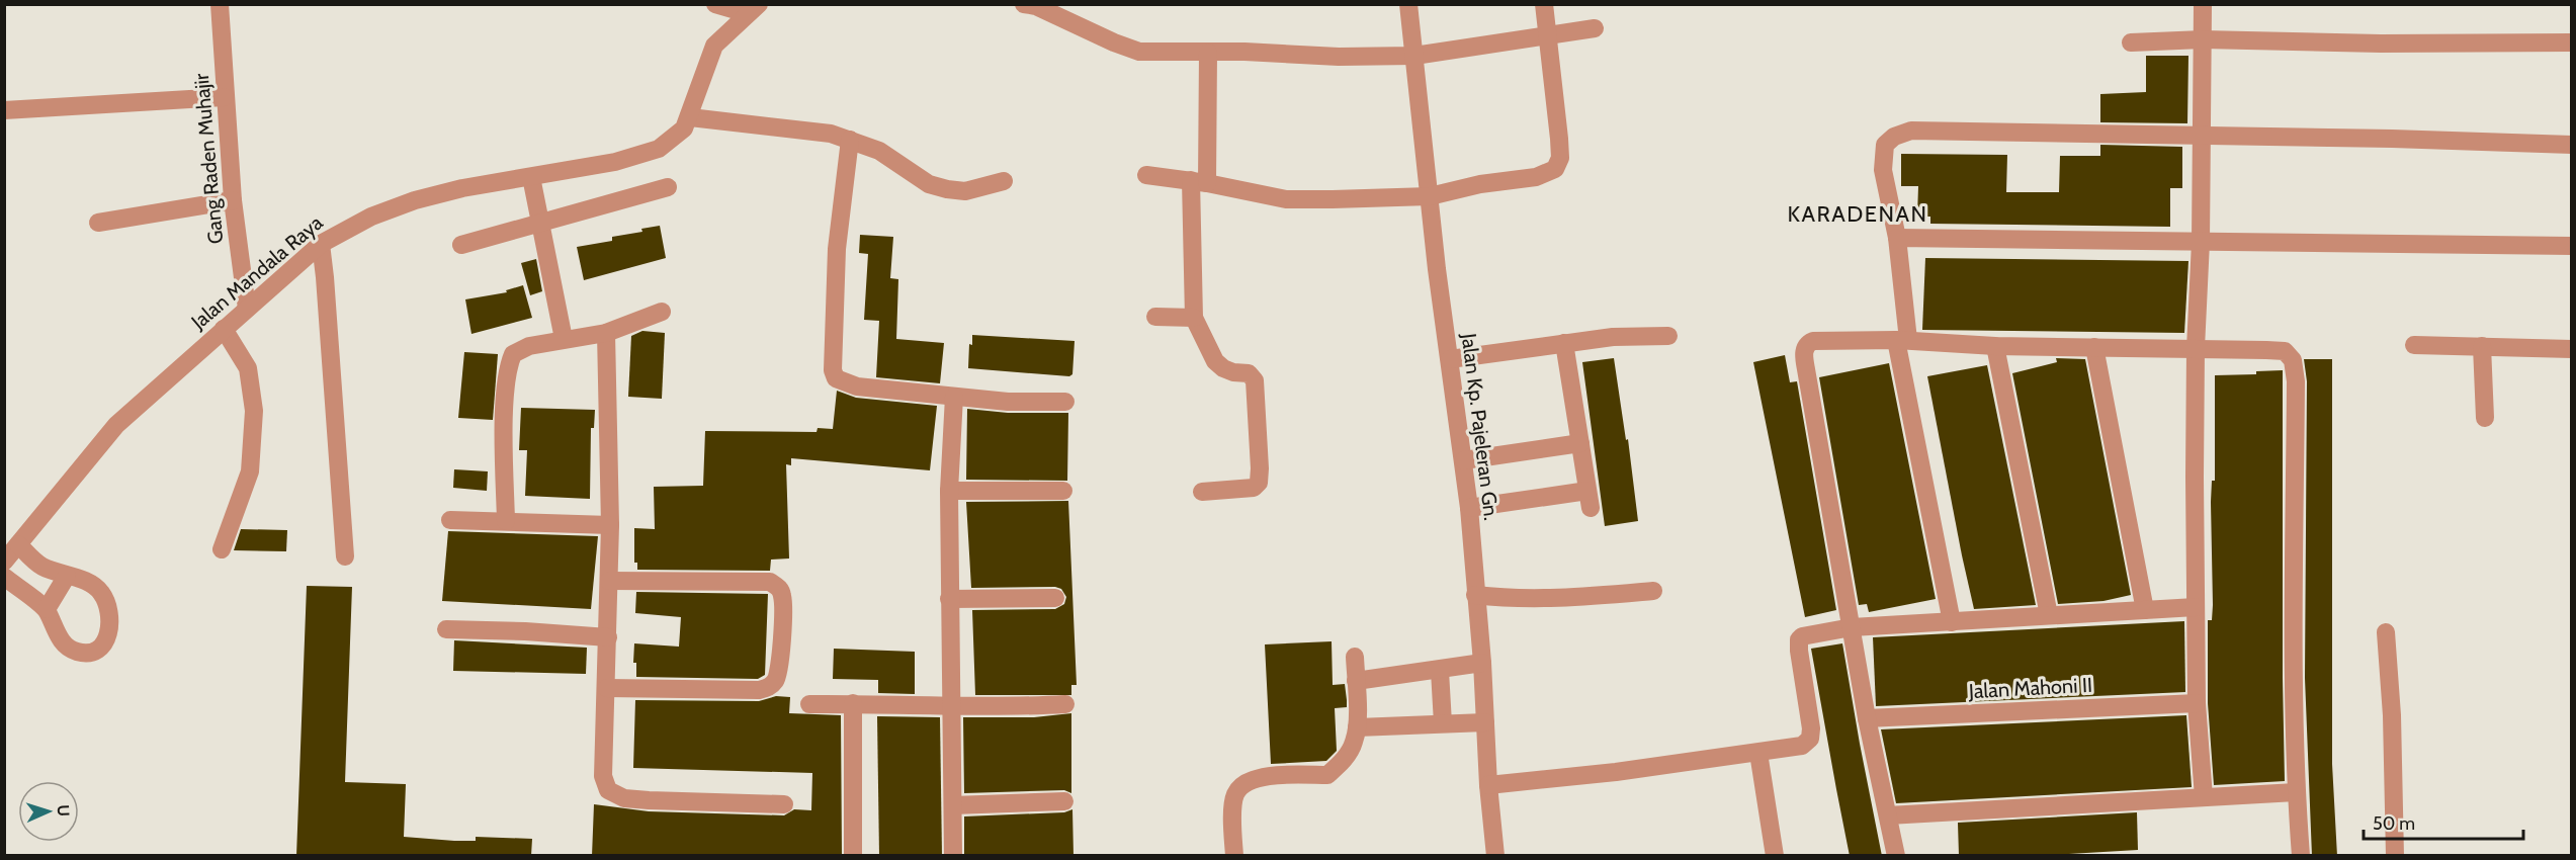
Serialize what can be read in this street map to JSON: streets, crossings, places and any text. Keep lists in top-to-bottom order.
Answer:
{
  "streets": {
    "street": [
      "Gang Raden Muhajir",
      "Jalan Mandala Raya",
      "Jalan Kp. Pajeleran Gn.",
      "Jalan Mahoni II"
    ]
  },
  "crossings": [
    ["Gang Raden Muhajir", "Jalan Mandala Raya"]
  ],
  "districts": ["KARADENAN"],
  "scale_bar": "50 m",
  "north": "right"
}
